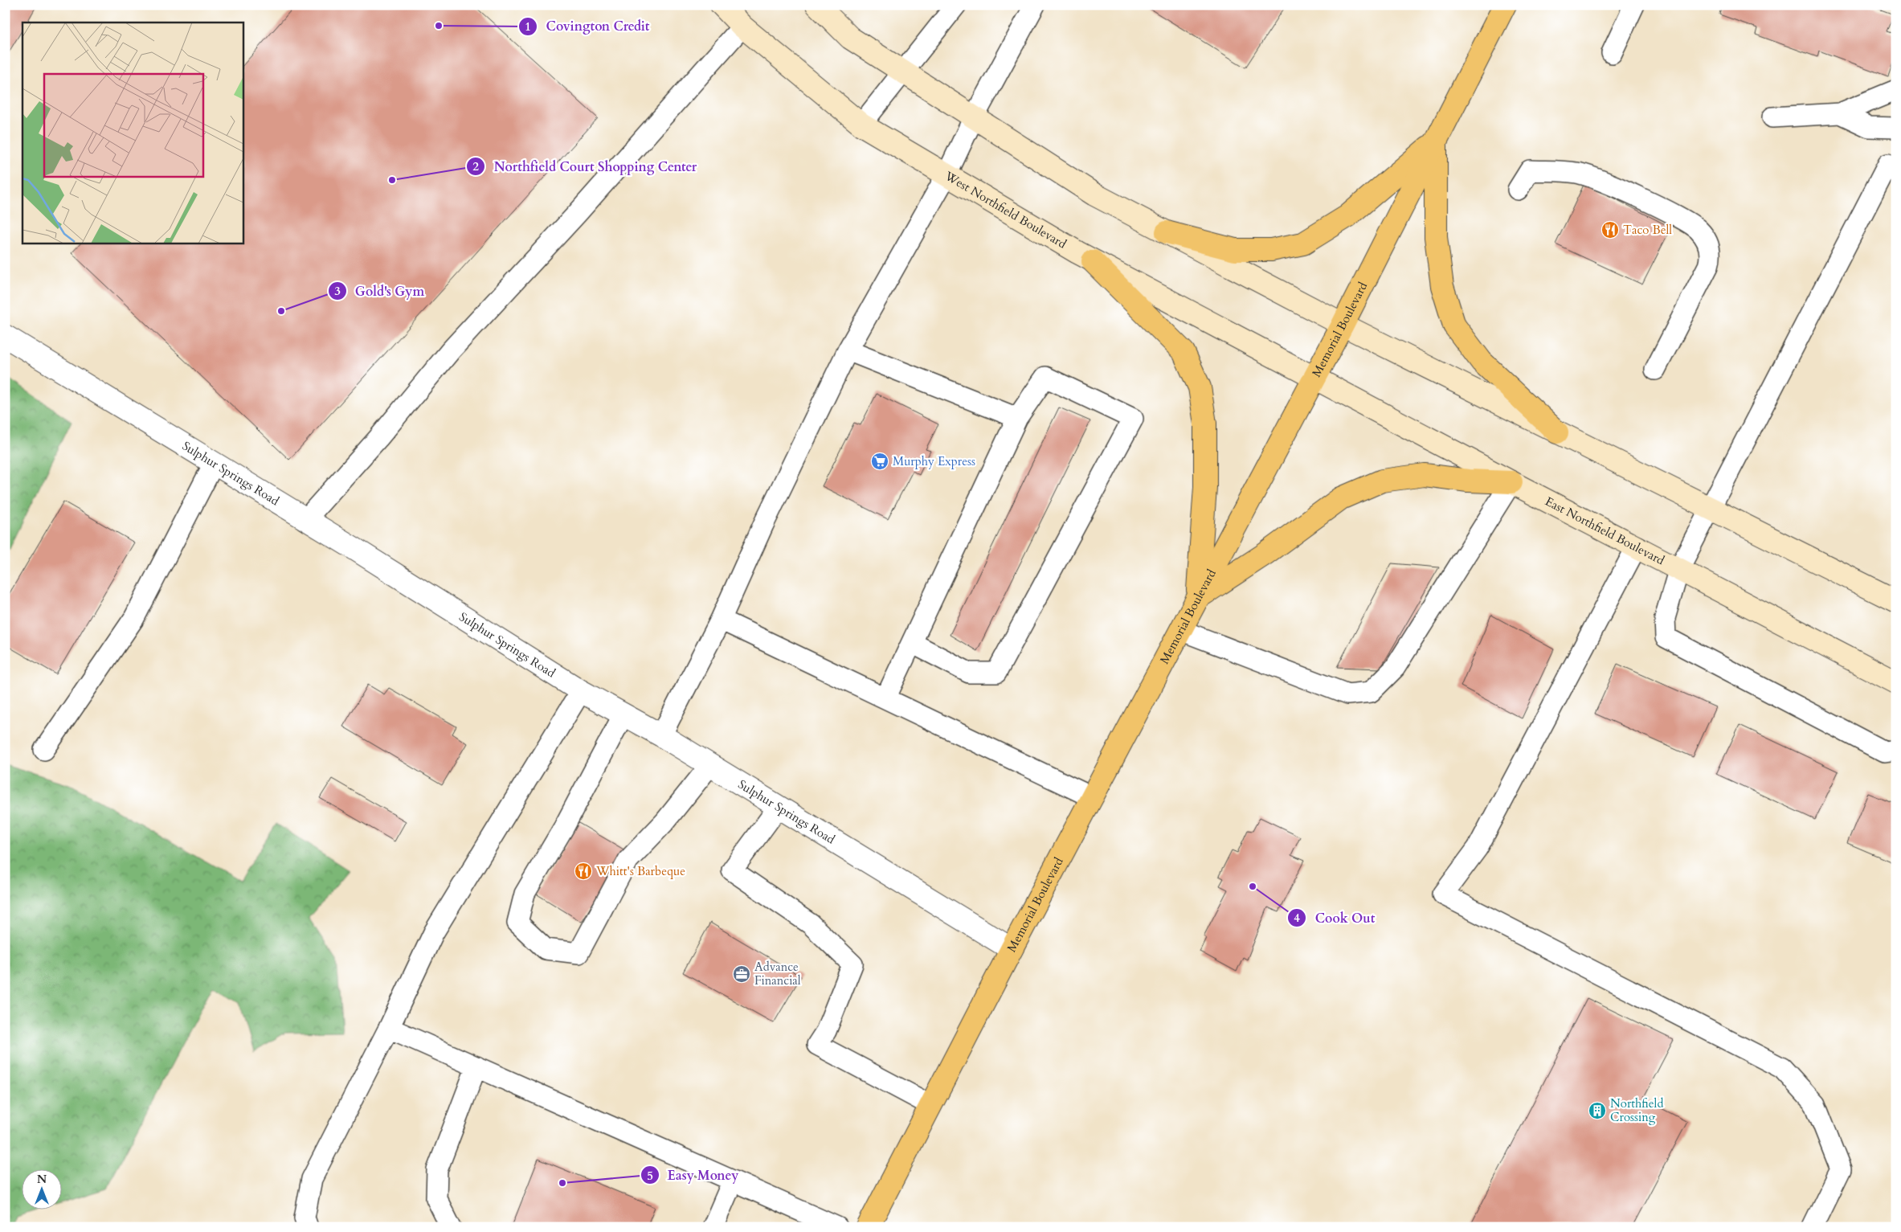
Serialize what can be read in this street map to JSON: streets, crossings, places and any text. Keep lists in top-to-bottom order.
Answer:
{
  "streets": {
    "main road": ["West Northfield Boulevard", "Memorial Boulevard", "East Northfield Boulevard"],
    "street": ["Sulphur Springs Road"]
  },
  "crossings": [
    ["West Northfield Boulevard", "Memorial Boulevard"],
    ["West Northfield Boulevard", "East Northfield Boulevard"],
    ["Memorial Boulevard", "Sulphur Springs Road"],
    ["Memorial Boulevard", "East Northfield Boulevard"]
  ],
  "places": {
    "other": [
      "Covington Credit",
      "Northfield Court Shopping Center",
      "Gold's Gym",
      "Cook Out",
      "Easy Money"
    ],
    "restaurant": ["Taco Bell", "Whitt's Barbeque"],
    "supermarket": ["Murphy Express"],
    "office": ["Advance Financial"],
    "building": ["Northfield Crossing"]
  },
  "north": "top"
}
